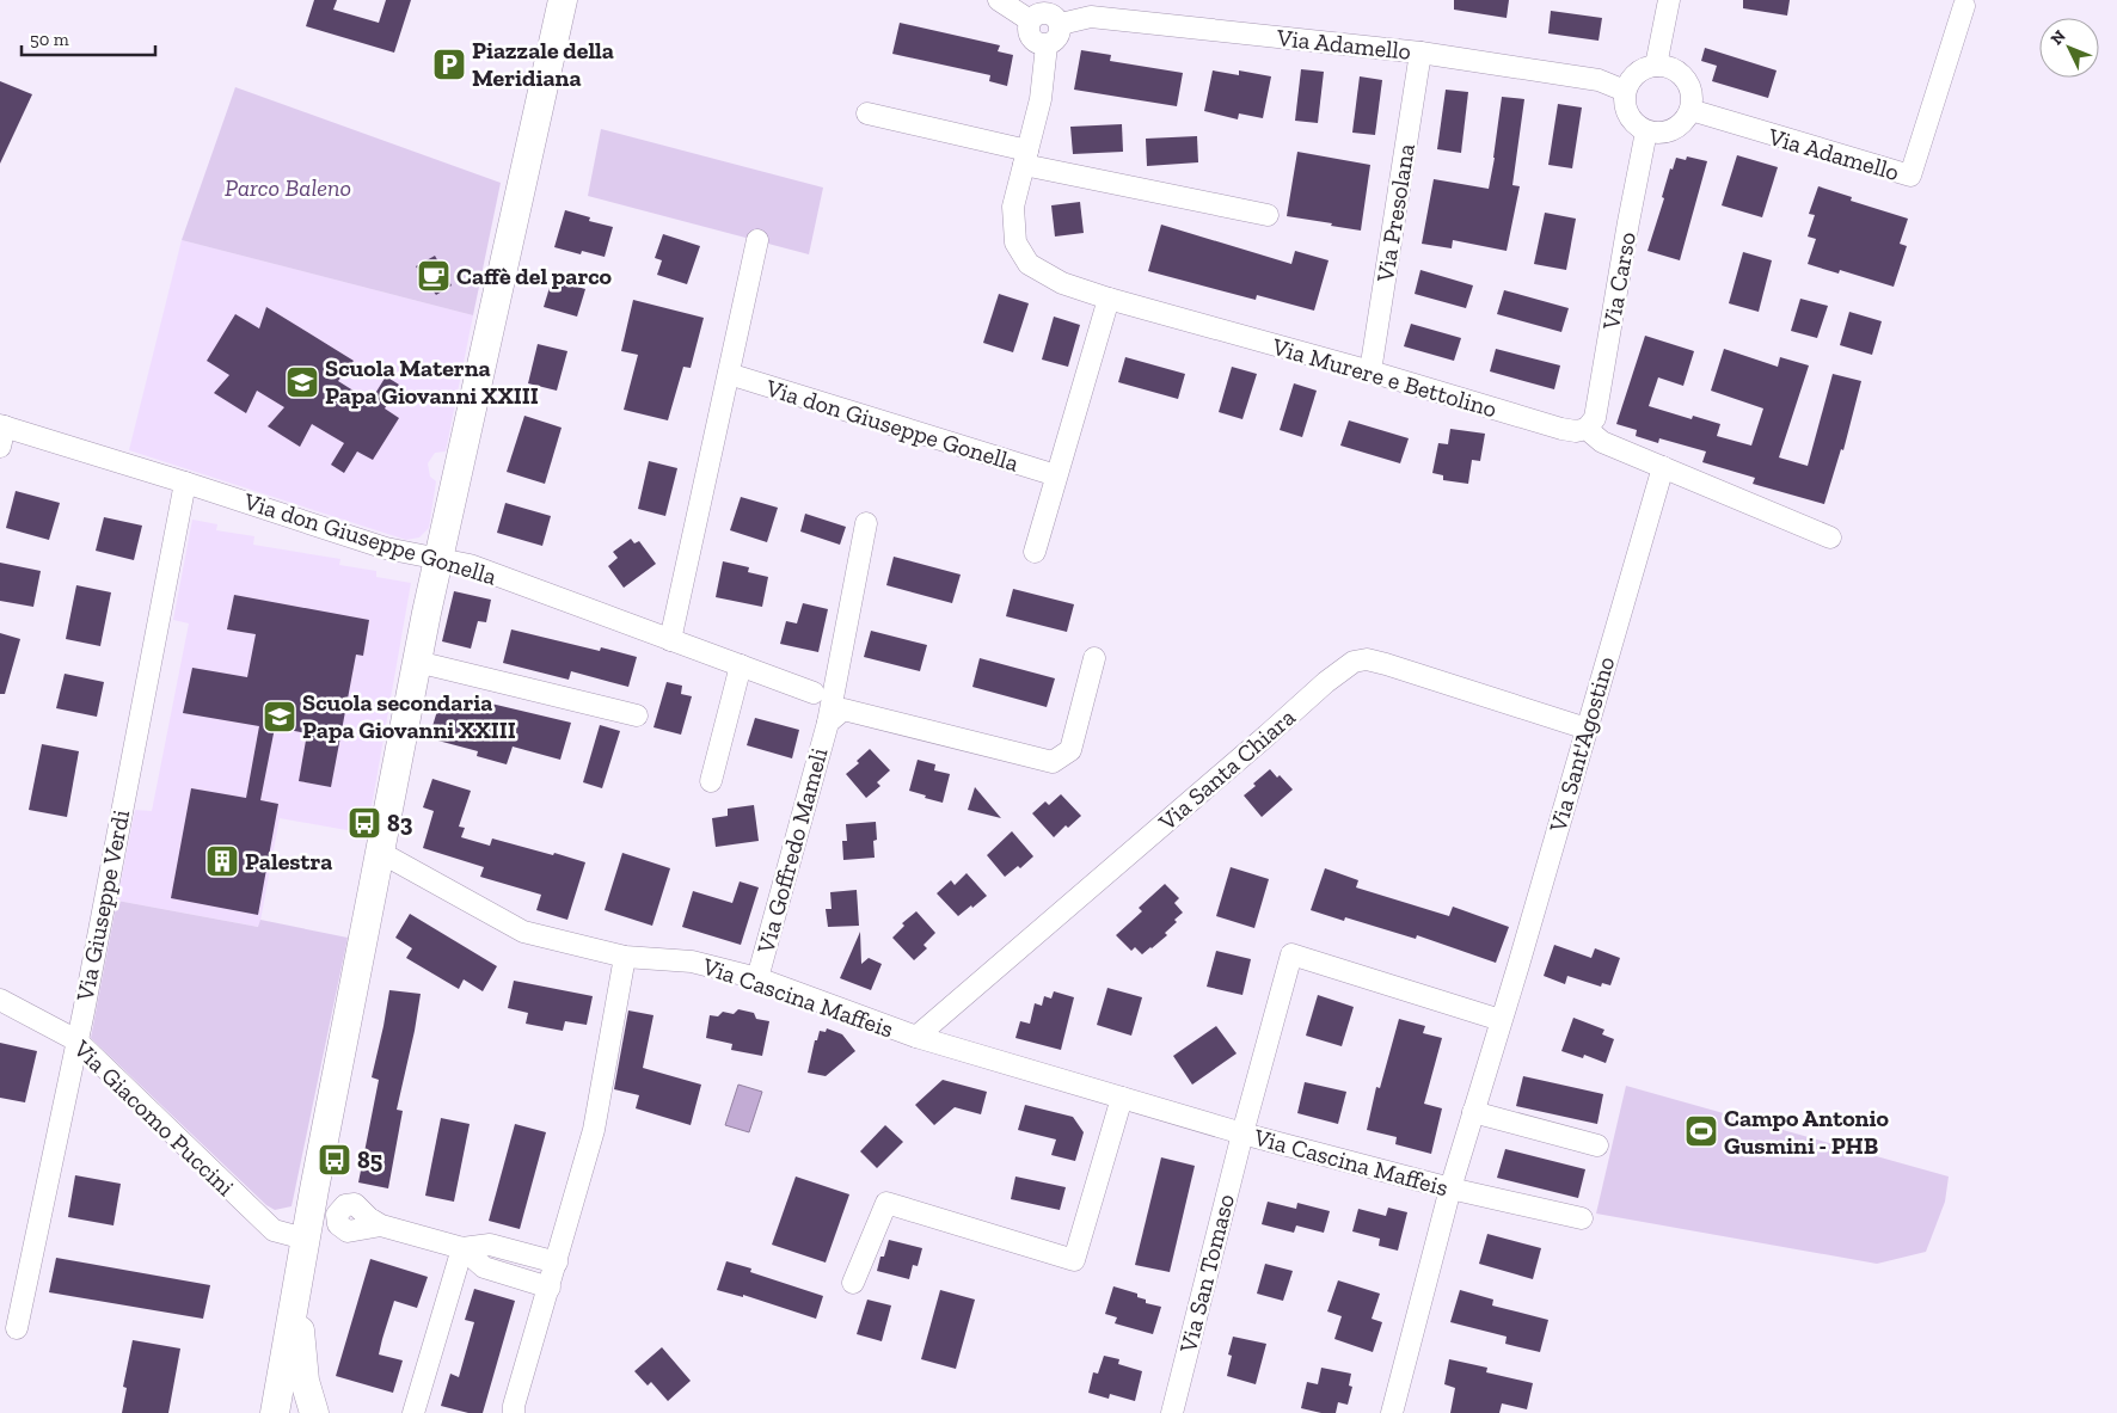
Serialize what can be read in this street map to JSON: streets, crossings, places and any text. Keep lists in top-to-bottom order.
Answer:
{
  "streets": {
    "street": [
      "Via Adamello",
      "Via Presolana",
      "Via Carso",
      "Via Murere e Bettolino",
      "Via don Giuseppe Gonella",
      "Via Sant'Agostino",
      "Via Santa Chiara",
      "Via Goffredo Mameli",
      "Via Giuseppe Verdi",
      "Via Cascina Maffeis",
      "Via Giacomo Puccini",
      "Via San Tomaso"
    ]
  },
  "crossings": [
    ["Via Adamello", "Via Presolana"],
    ["Via Adamello", "Via Carso"],
    ["Via Adamello", "Via Murere e Bettolino"],
    ["Via Presolana", "Via Murere e Bettolino"],
    ["Via Carso", "Via Murere e Bettolino"],
    ["Via don Giuseppe Gonella", "Via Giuseppe Verdi"],
    ["Via Sant'Agostino", "Via Santa Chiara"],
    ["Via Sant'Agostino", "Via Cascina Maffeis"],
    ["Via Santa Chiara", "Via Cascina Maffeis"],
    ["Via Goffredo Mameli", "Via Cascina Maffeis"],
    ["Via Giuseppe Verdi", "Via Giacomo Puccini"],
    ["Via Cascina Maffeis", "Via San Tomaso"]
  ],
  "parks": ["Parco Baleno"],
  "places": {
    "parking": ["Piazzale della Meridiana"],
    "cafe": ["Caffè del parco"],
    "school or university": ["Scuola Materna Papa Giovanni XXIII", "Scuola secondaria Papa Giovanni XXIII"],
    "bus stop": ["83", "85"],
    "building": ["Palestra"],
    "sports": ["Campo Antonio Gusmini - PHB"]
  },
  "scale_bar": "50 m",
  "north": "top left"
}
